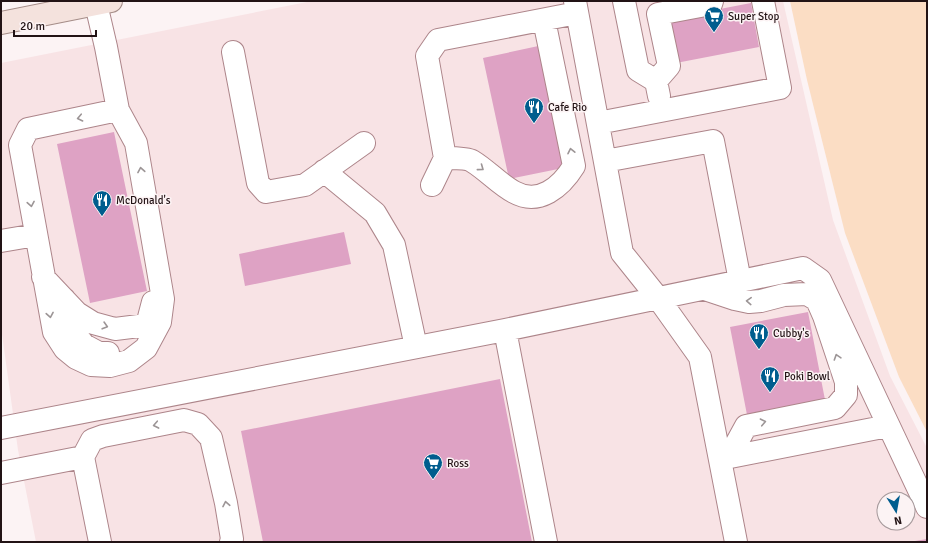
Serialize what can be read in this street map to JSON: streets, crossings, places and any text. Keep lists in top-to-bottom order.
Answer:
{
  "places": {
    "supermarket": ["Super Stop", "Ross"],
    "restaurant": [
      "Cafe Rio",
      "McDonald's",
      "Cubby's",
      "Poki Bowl"
    ]
  },
  "scale_bar": "20 m",
  "north": "bottom"
}
